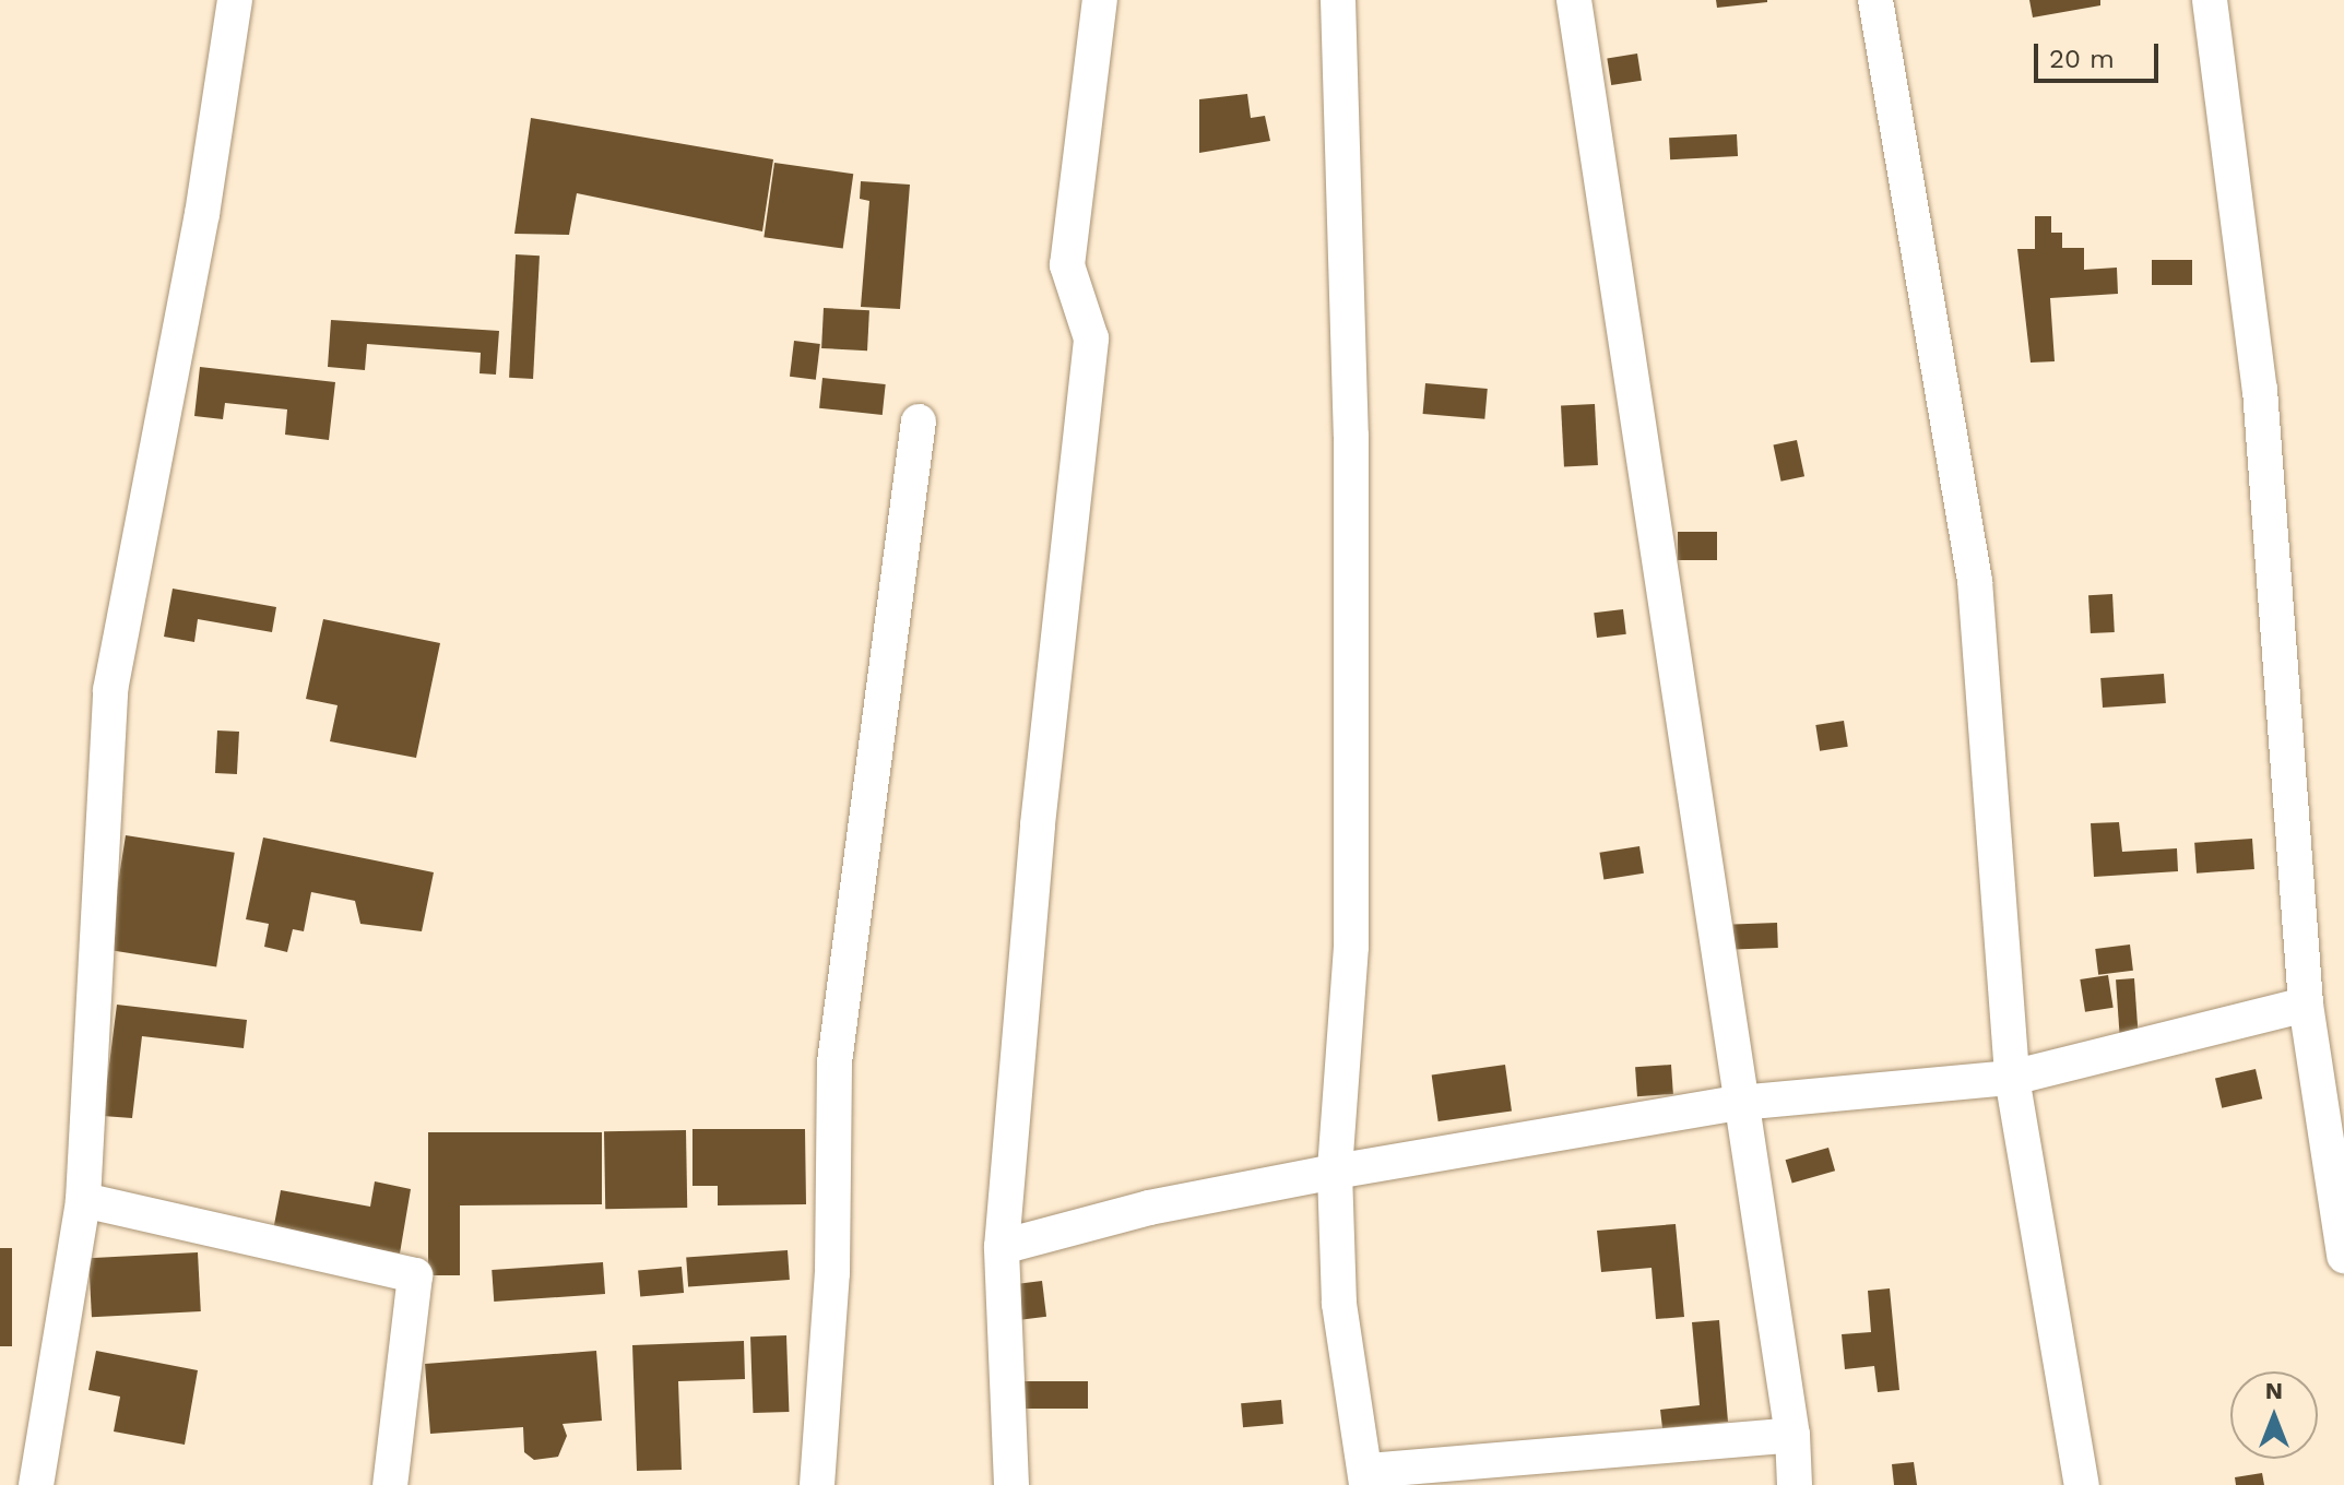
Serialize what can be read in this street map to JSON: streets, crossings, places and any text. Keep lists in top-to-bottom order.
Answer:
{
  "scale_bar": "20 m",
  "north": "top"
}
